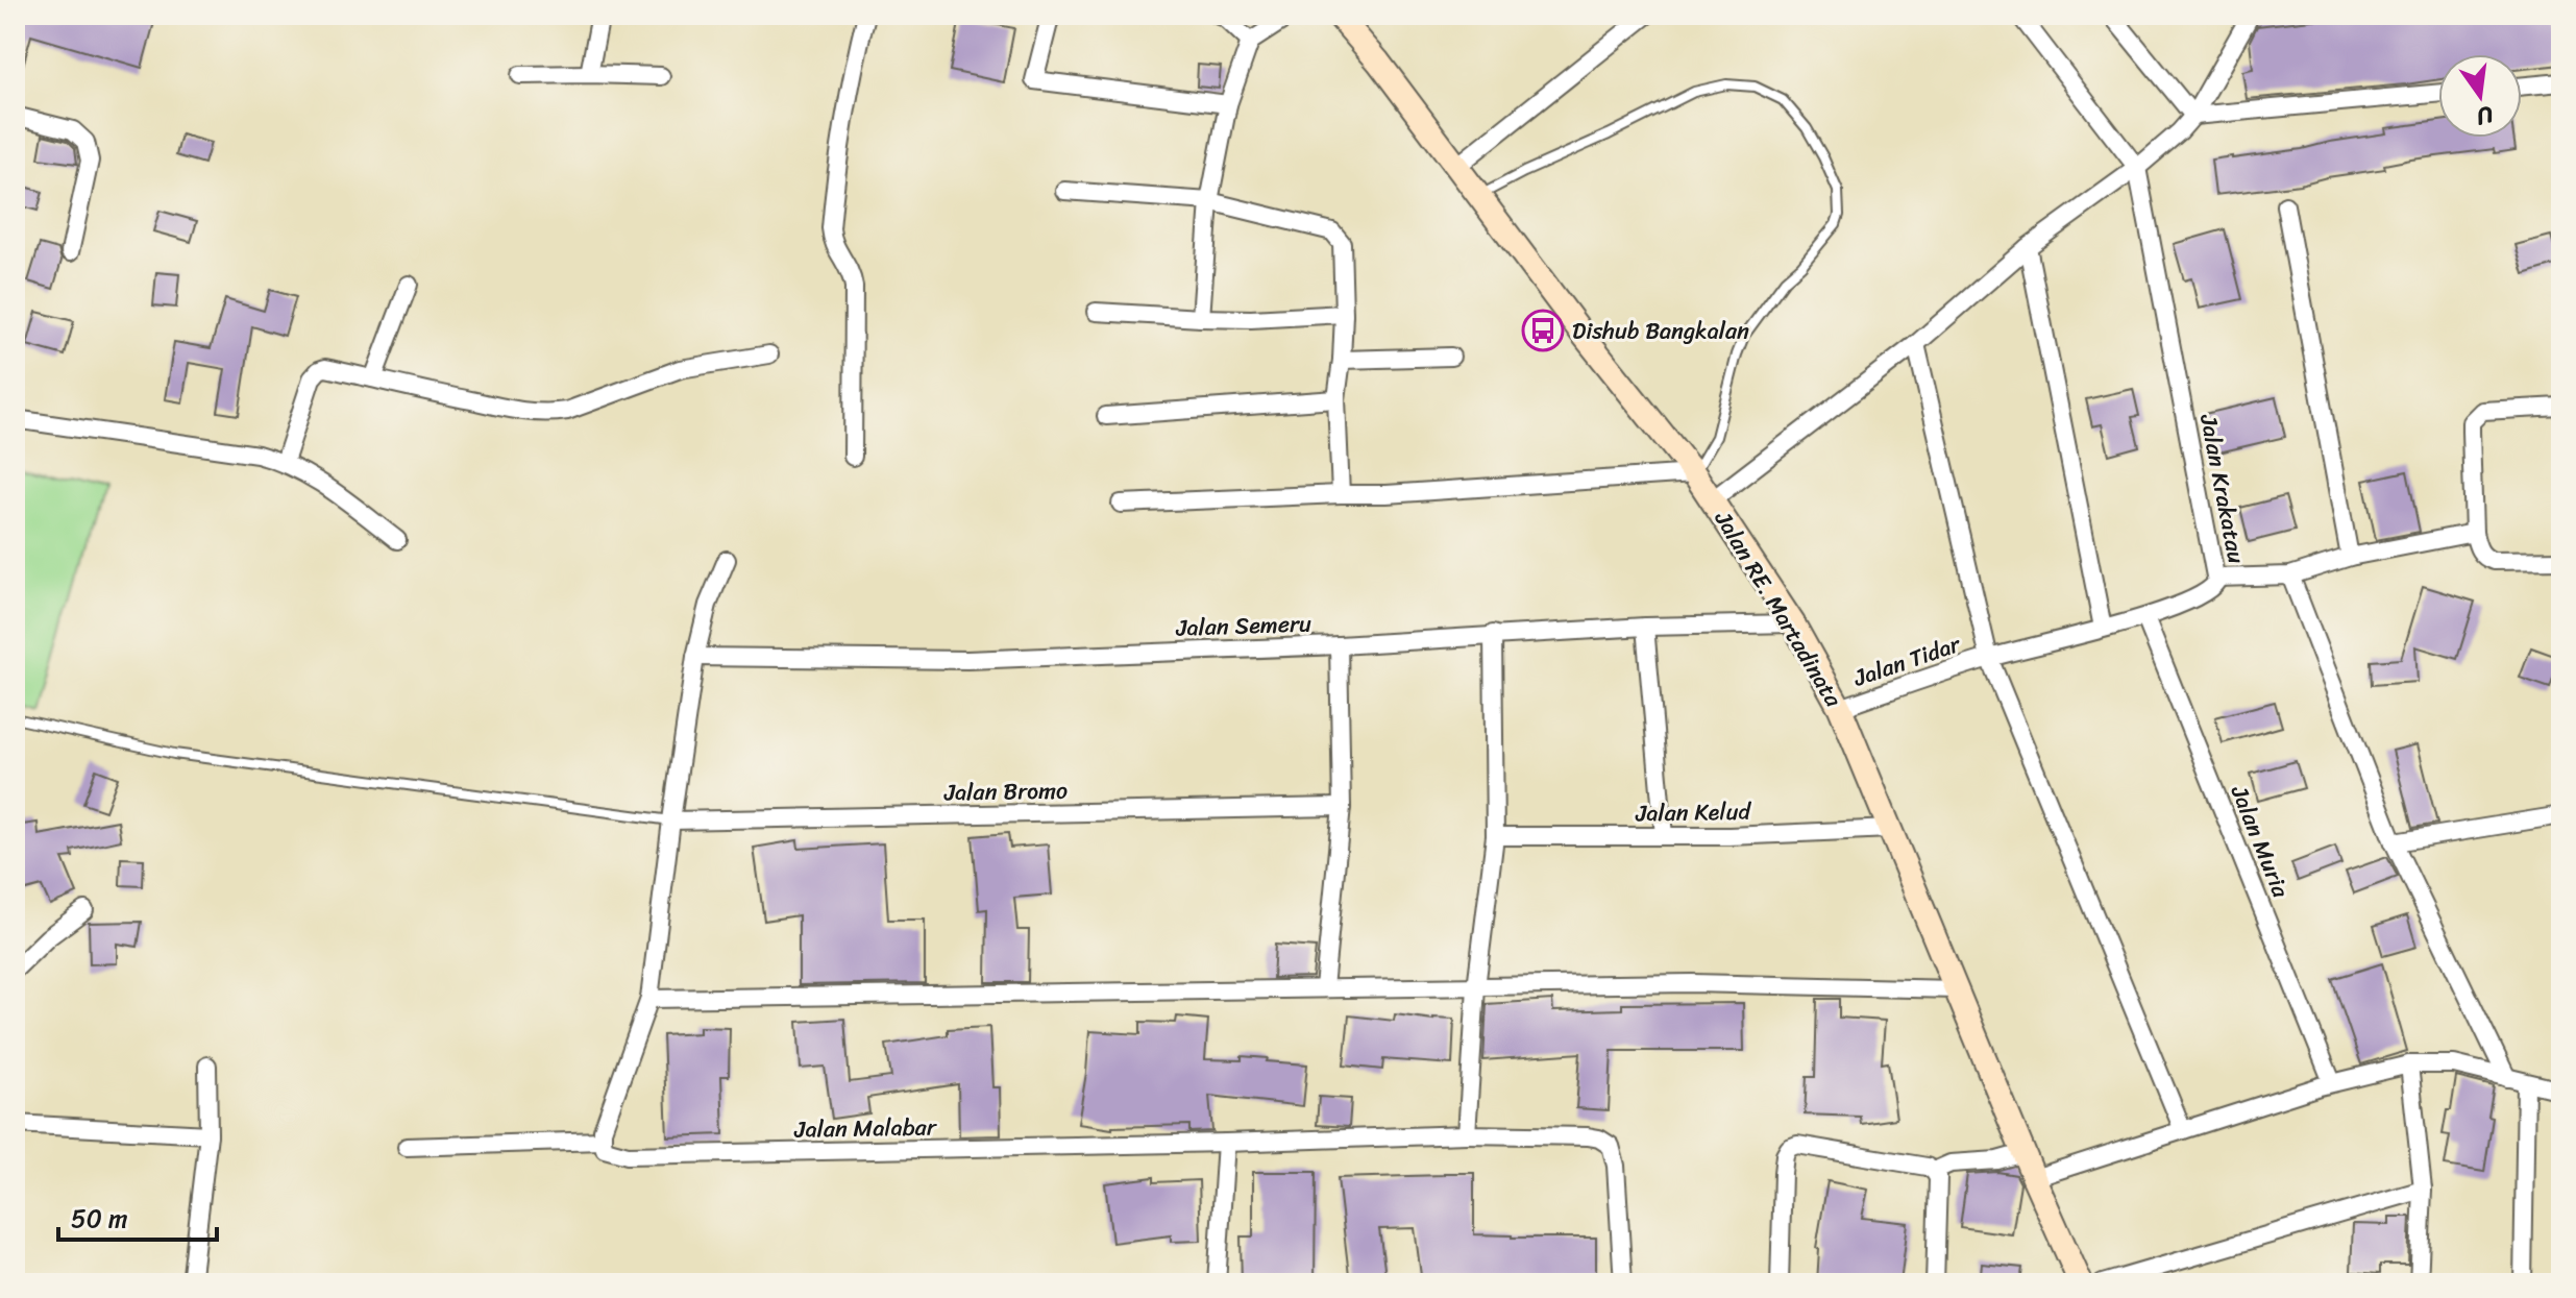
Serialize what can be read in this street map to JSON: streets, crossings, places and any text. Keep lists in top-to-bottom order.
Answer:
{
  "streets": {
    "main road": ["Jalan RE. Martadinata"],
    "street": [
      "Jalan Krakatau",
      "Jalan Semeru",
      "Jalan Tidar",
      "Jalan Bromo",
      "Jalan Kelud",
      "Jalan Muria",
      "Jalan Malabar"
    ]
  },
  "crossings": [
    ["Jalan Krakatau", "Jalan Tidar"],
    ["Jalan Krakatau", "Jalan Muria"],
    ["Jalan RE. Martadinata", "Jalan Semeru"],
    ["Jalan RE. Martadinata", "Jalan Tidar"],
    ["Jalan RE. Martadinata", "Jalan Kelud"]
  ],
  "places": {
    "bus stop": ["Dishub Bangkalan"]
  },
  "scale_bar": "50 m",
  "north": "bottom"
}
